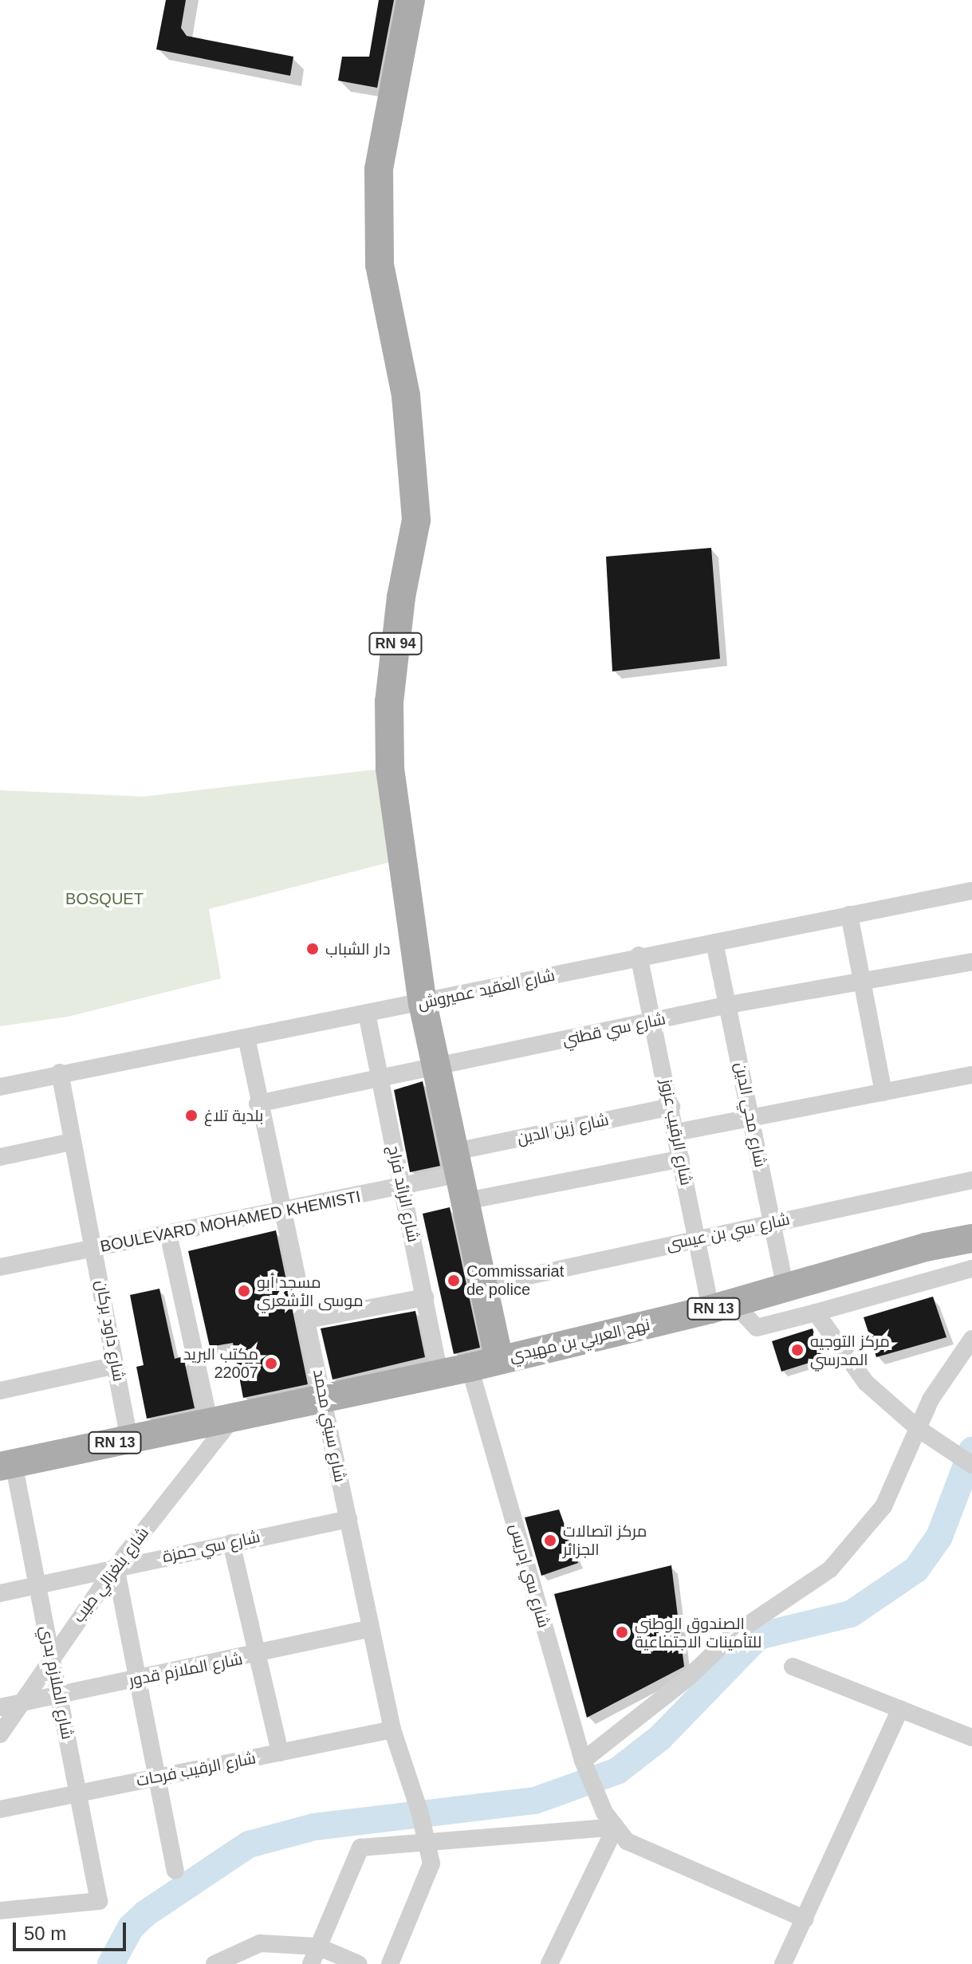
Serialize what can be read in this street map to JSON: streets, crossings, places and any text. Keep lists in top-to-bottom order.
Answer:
{
  "streets": {
    "main road": ["RN 94", "RN 13", "نهج العربي بن مهيدي"],
    "street": [
      "شارع العقيد عميروش",
      "شارع سي قطني",
      "شارع محي الدين",
      "شارع زين الدين",
      "شارع الرقيب عزوز",
      "شارع الرائد فراج",
      "BOULEVARD MOHAMED KHEMISTI",
      "شارع سي بن عيسى",
      "شارع داود بركان",
      "شارع سيني محمد",
      "شارع سي حمزة",
      "شارع بلغزالي طيب",
      "شارع سي إدريس",
      "شارع الملازم قدور",
      "شارع الملازم بدري",
      "شارع الرقيب فرحات"
    ]
  },
  "crossings": [
    ["RN 94", "شارع العقيد عميروش"],
    ["RN 94", "شارع سي قطني"],
    ["RN 94", "شارع زين الدين"],
    ["RN 94", "BOULEVARD MOHAMED KHEMISTI"],
    ["RN 94", "شارع سي بن عيسى"],
    ["RN 94", "نهج العربي بن مهيدي"],
    ["شارع العقيد عميروش", "شارع محي الدين"],
    ["شارع العقيد عميروش", "شارع الرقيب عزوز"],
    ["شارع العقيد عميروش", "شارع الرائد فراج"],
    ["شارع العقيد عميروش", "شارع داود بركان"],
    ["شارع العقيد عميروش", "شارع سيني محمد"],
    ["شارع سي قطني", "شارع محي الدين"],
    ["شارع سي قطني", "شارع الرقيب عزوز"],
    ["شارع سي قطني", "شارع الرائد فراج"],
    ["شارع سي قطني", "شارع سيني محمد"],
    ["شارع محي الدين", "شارع سي بن عيسى"],
    ["شارع محي الدين", "نهج العربي بن مهيدي"],
    ["شارع زين الدين", "شارع الرقيب عزوز"],
    ["شارع زين الدين", "BOULEVARD MOHAMED KHEMISTI"],
    ["شارع الرقيب عزوز", "شارع سي بن عيسى"],
    ["شارع الرقيب عزوز", "نهج العربي بن مهيدي"],
    ["شارع الرائد فراج", "BOULEVARD MOHAMED KHEMISTI"],
    ["شارع الرائد فراج", "نهج العربي بن مهيدي"],
    ["BOULEVARD MOHAMED KHEMISTI", "شارع داود بركان"],
    ["BOULEVARD MOHAMED KHEMISTI", "شارع سيني محمد"],
    ["RN 13", "شارع داود بركان"],
    ["RN 13", "نهج العربي بن مهيدي"],
    ["RN 13", "شارع بلغزالي طيب"],
    ["RN 13", "شارع الملازم بدري"],
    ["نهج العربي بن مهيدي", "شارع سيني محمد"],
    ["نهج العربي بن مهيدي", "شارع بلغزالي طيب"],
    ["نهج العربي بن مهيدي", "شارع سي إدريس"],
    ["شارع سيني محمد", "شارع سي حمزة"],
    ["شارع سيني محمد", "شارع الملازم قدور"],
    ["شارع سيني محمد", "شارع الرقيب فرحات"],
    ["شارع سي حمزة", "شارع بلغزالي طيب"],
    ["شارع سي حمزة", "شارع الملازم بدري"],
    ["شارع بلغزالي طيب", "شارع الملازم قدور"],
    ["شارع بلغزالي طيب", "شارع الملازم بدري"],
    ["شارع الملازم قدور", "شارع الملازم بدري"],
    ["شارع الملازم بدري", "شارع الرقيب فرحات"]
  ],
  "parks": ["BOSQUET"],
  "places": [
    "دار الشباب",
    "بلدية تلاغ",
    "Commissariat de police",
    "مسجد أبو موسى الأشعري",
    "مركز التوجيه المدرسي",
    "مكتب البريد 22007",
    "مركز اتصالات الجزائر",
    "الصندوق الوطني للتأمينات الاجتماعية"
  ],
  "scale_bar": "50 m"
}
